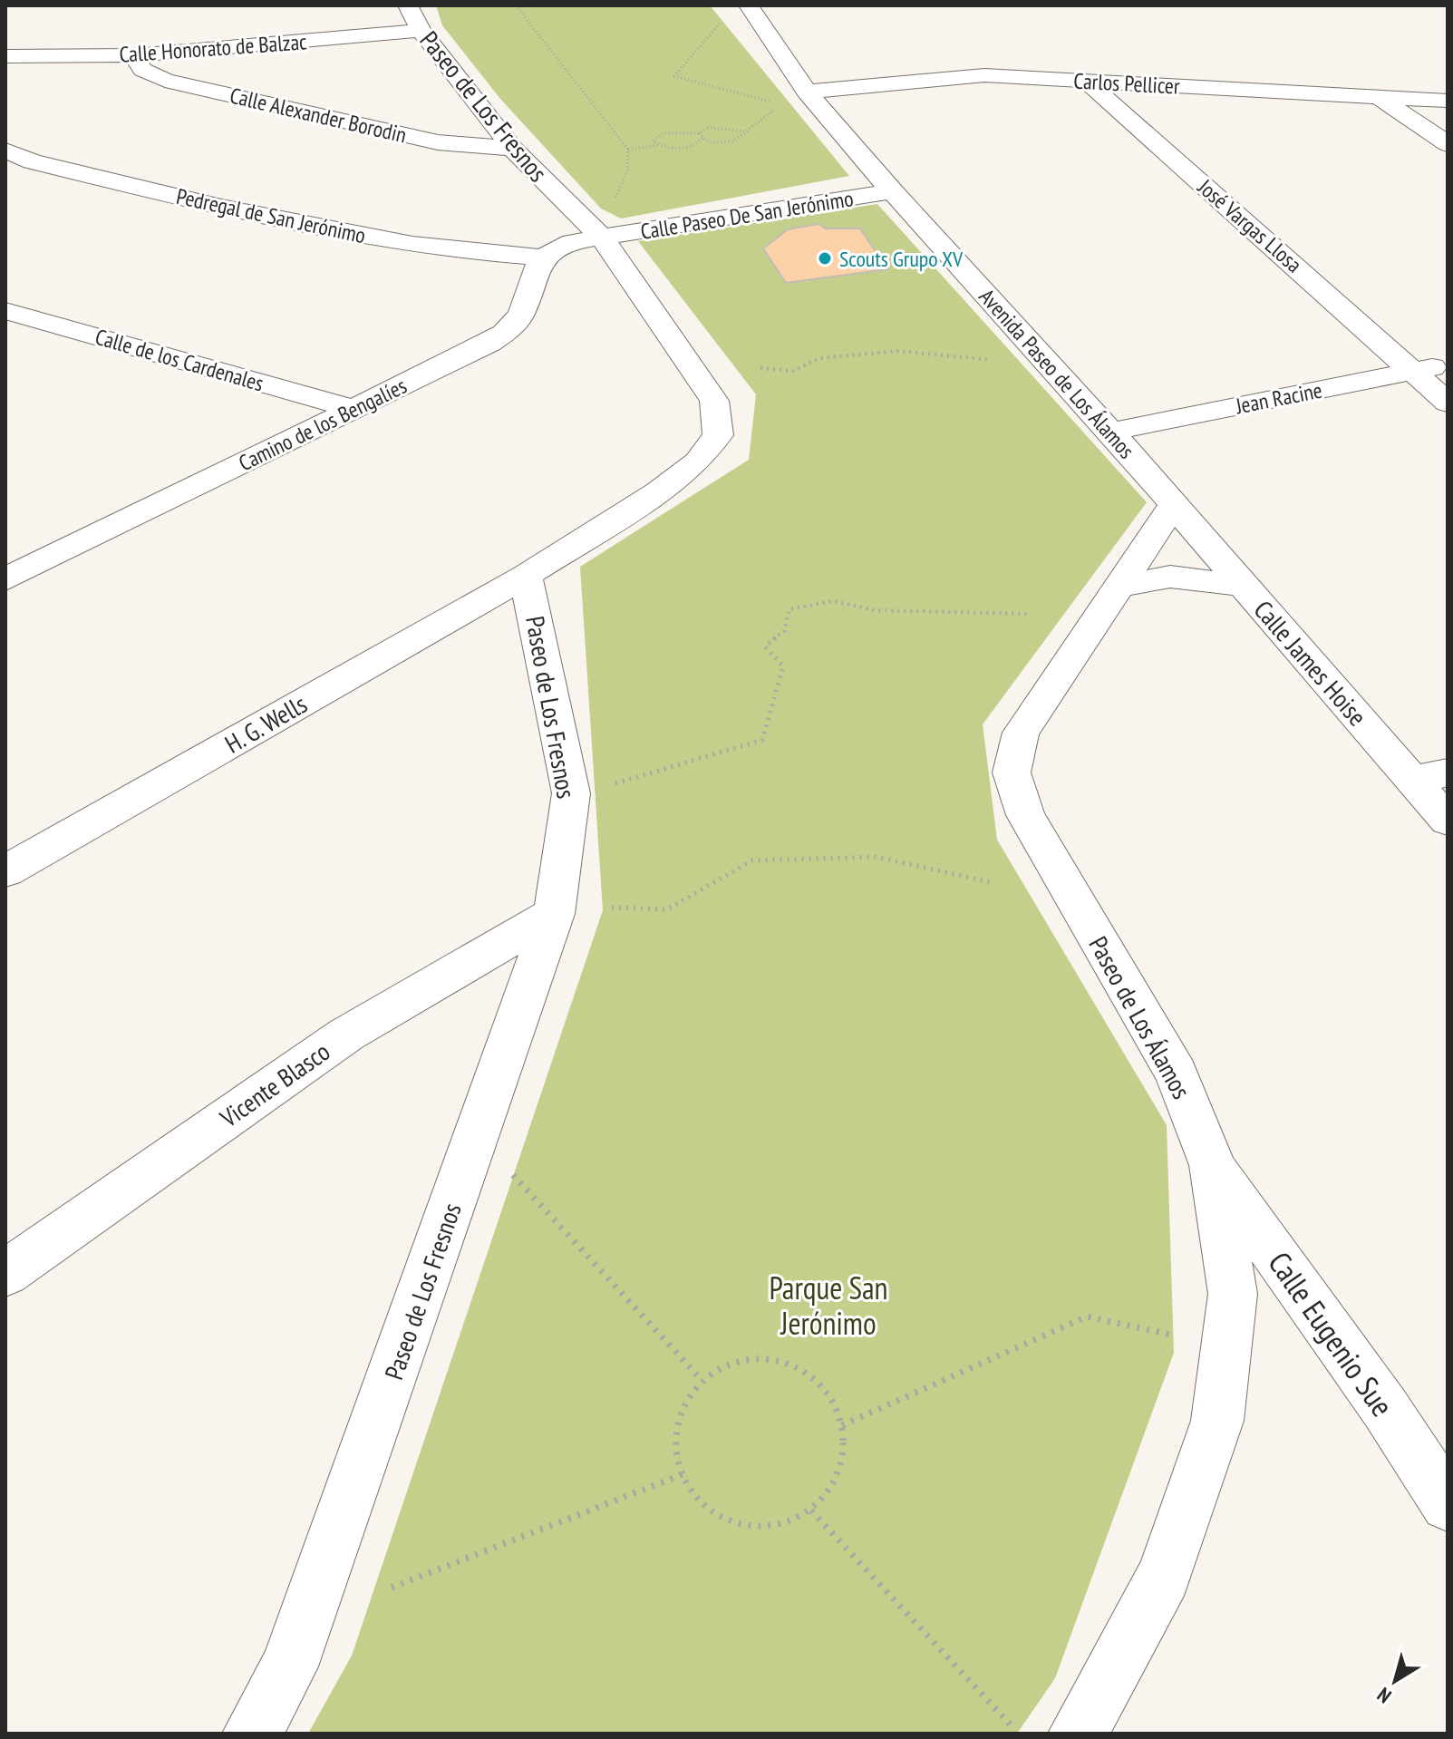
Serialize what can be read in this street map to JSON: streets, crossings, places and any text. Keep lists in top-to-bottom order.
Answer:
{
  "streets": {
    "street": [
      "Calle Honorato de Balzac",
      "Carlos Pellicer",
      "Paseo de Los Fresnos",
      "Calle Alexander Borodin",
      "Calle Paseo De San Jerónimo",
      "Pedregal de San Jerónimo",
      "José Vargas Llosa",
      "Calle de los Cardenales",
      "Avenida Paseo de Los Álamos",
      "Jean Racine",
      "Camino de los Bengalíes",
      "Calle James Hoise",
      "H. G. Wells",
      "Paseo de Los Álamos",
      "Vicente Blasco",
      "Calle Eugenio Sue"
    ]
  },
  "crossings": [
    ["Calle Honorato de Balzac", "Paseo de Los Fresnos"],
    ["Calle Honorato de Balzac", "Calle Alexander Borodin"],
    ["Carlos Pellicer", "José Vargas Llosa"],
    ["Carlos Pellicer", "Avenida Paseo de Los Álamos"],
    ["Paseo de Los Fresnos", "Calle Alexander Borodin"],
    ["Paseo de Los Fresnos", "Calle Paseo De San Jerónimo"],
    ["Paseo de Los Fresnos", "H. G. Wells"],
    ["Paseo de Los Fresnos", "Vicente Blasco"],
    ["Calle Paseo De San Jerónimo", "Avenida Paseo de Los Álamos"],
    ["Pedregal de San Jerónimo", "Camino de los Bengalíes"],
    ["José Vargas Llosa", "Jean Racine"],
    ["Calle de los Cardenales", "Camino de los Bengalíes"],
    ["Avenida Paseo de Los Álamos", "Jean Racine"],
    ["Avenida Paseo de Los Álamos", "Calle James Hoise"],
    ["Avenida Paseo de Los Álamos", "Paseo de Los Álamos"],
    ["Calle James Hoise", "Paseo de Los Álamos"],
    ["Paseo de Los Álamos", "Calle Eugenio Sue"]
  ],
  "parks": ["Parque San Jerónimo"],
  "places": ["Scouts Grupo XV"],
  "north": "bottom left"
}
